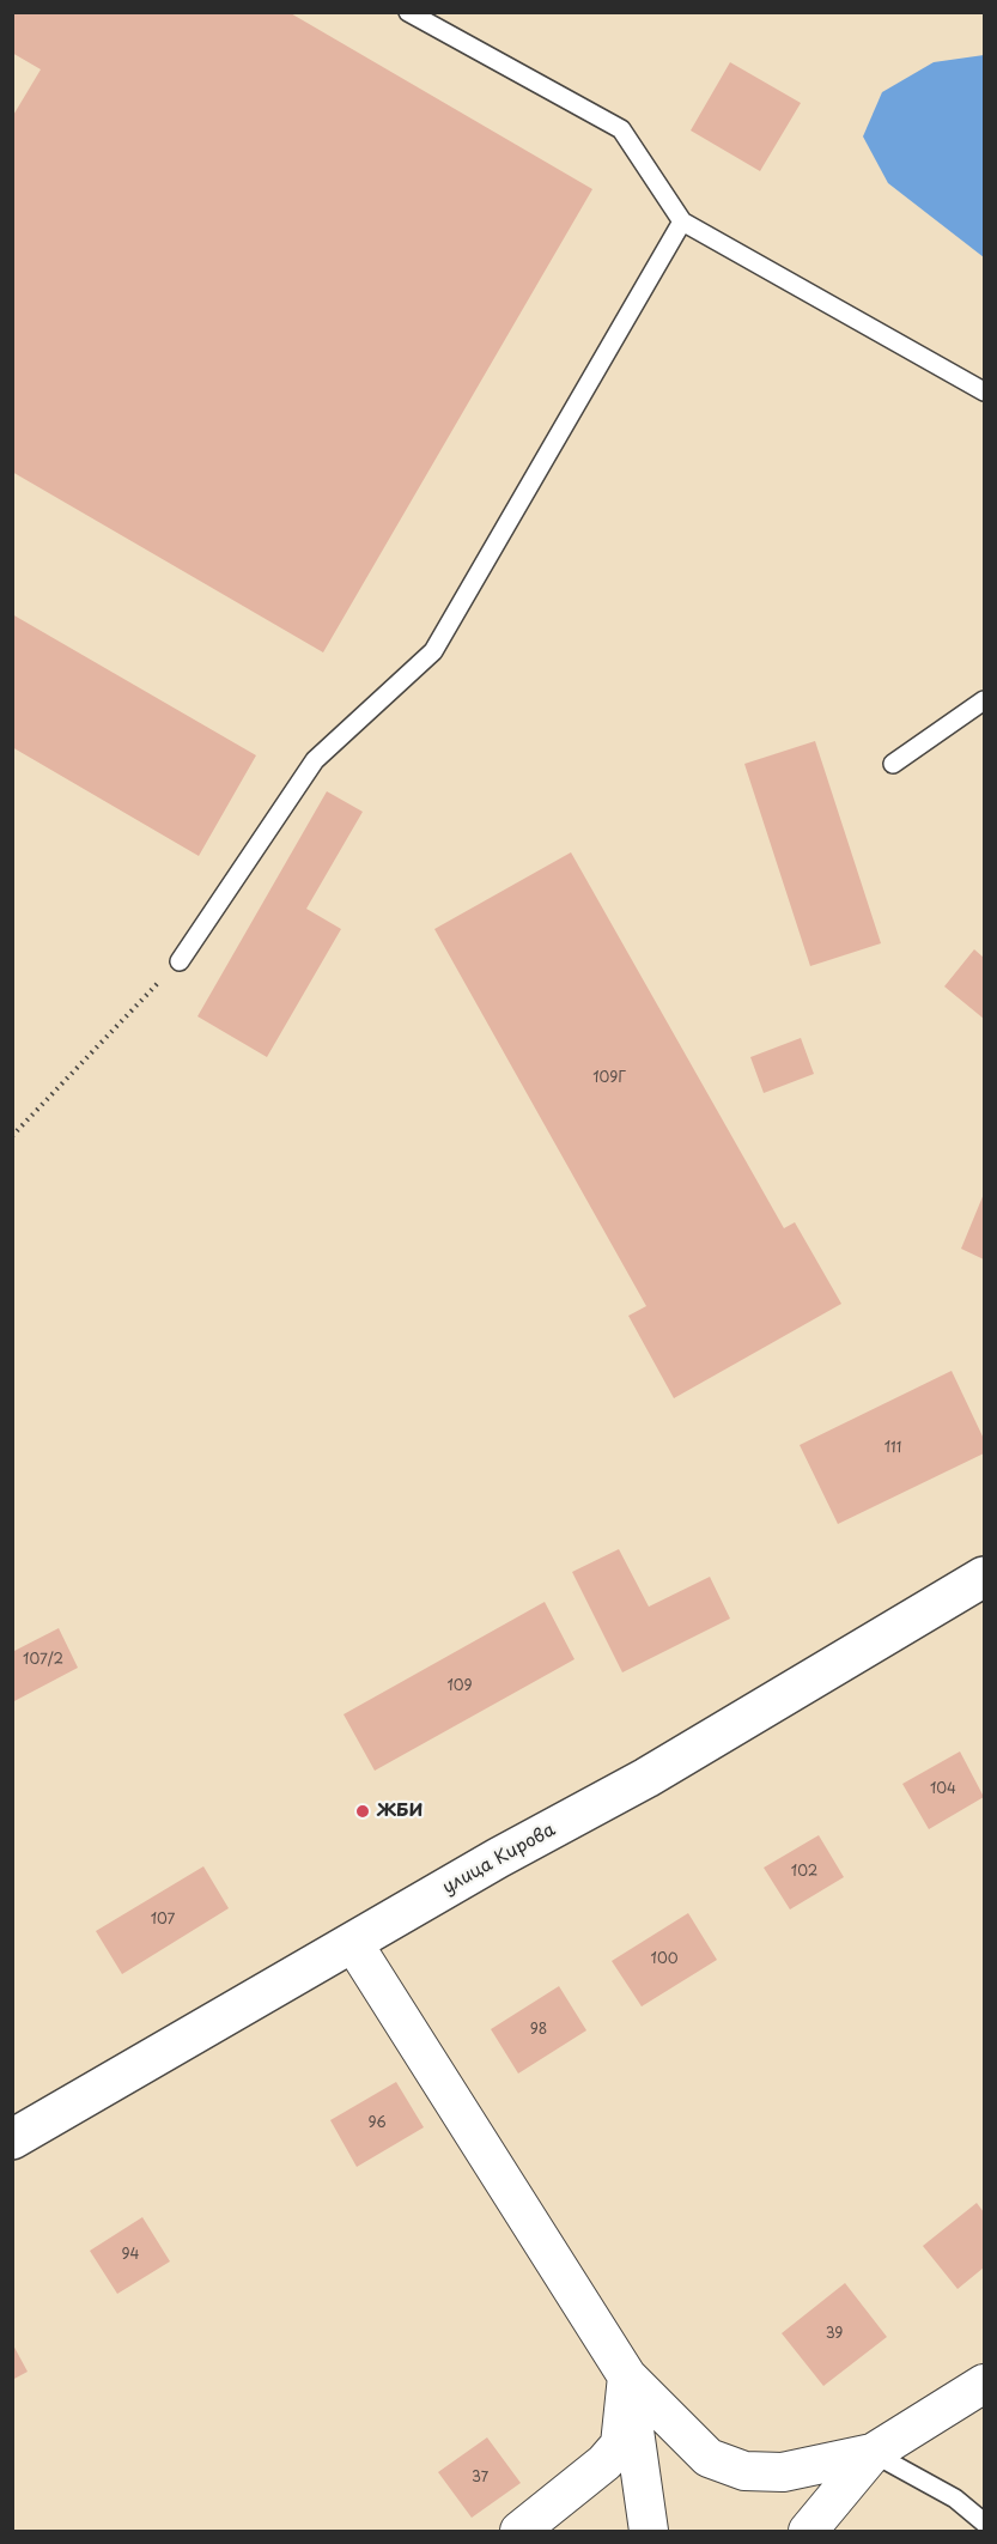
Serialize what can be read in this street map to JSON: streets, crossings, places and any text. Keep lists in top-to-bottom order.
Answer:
{
  "streets": {
    "street": ["улица Кирова"]
  },
  "places": ["ЖБИ"],
  "house_numbers": [
    "109Г",
    "111",
    "107/2",
    "109",
    "104",
    "102",
    "107",
    "100",
    "98",
    "96",
    "94",
    "39",
    "37"
  ]
}
